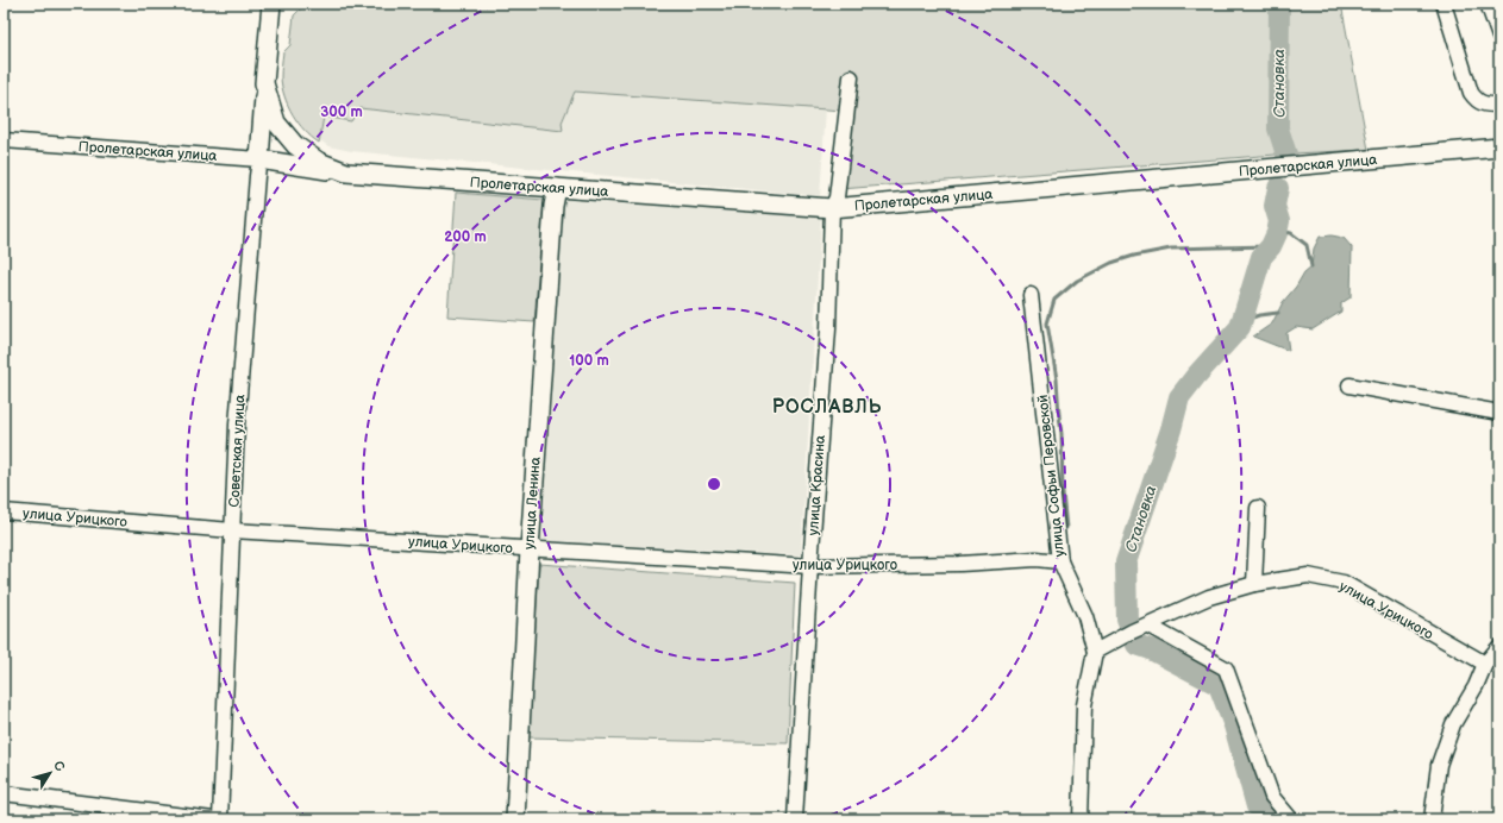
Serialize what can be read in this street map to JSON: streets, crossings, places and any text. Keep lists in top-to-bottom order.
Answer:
{
  "streets": {
    "main road": ["Пролетарская улица", "Советская улица", "улица Ленина"],
    "street": ["улица Софьи Перовской", "улица Красина", "улица Урицкого"]
  },
  "crossings": [
    ["Пролетарская улица", "Советская улица"],
    ["Пролетарская улица", "улица Красина"],
    ["Пролетарская улица", "улица Ленина"],
    ["Советская улица", "улица Урицкого"],
    ["улица Софьи Перовской", "улица Урицкого"],
    ["улица Красина", "улица Урицкого"],
    ["улица Ленина", "улица Урицкого"]
  ],
  "districts": ["РОСЛАВЛЬ"],
  "water": ["Становка"],
  "north": "top right",
  "rings": ["300 m", "200 m", "100 m"]
}
